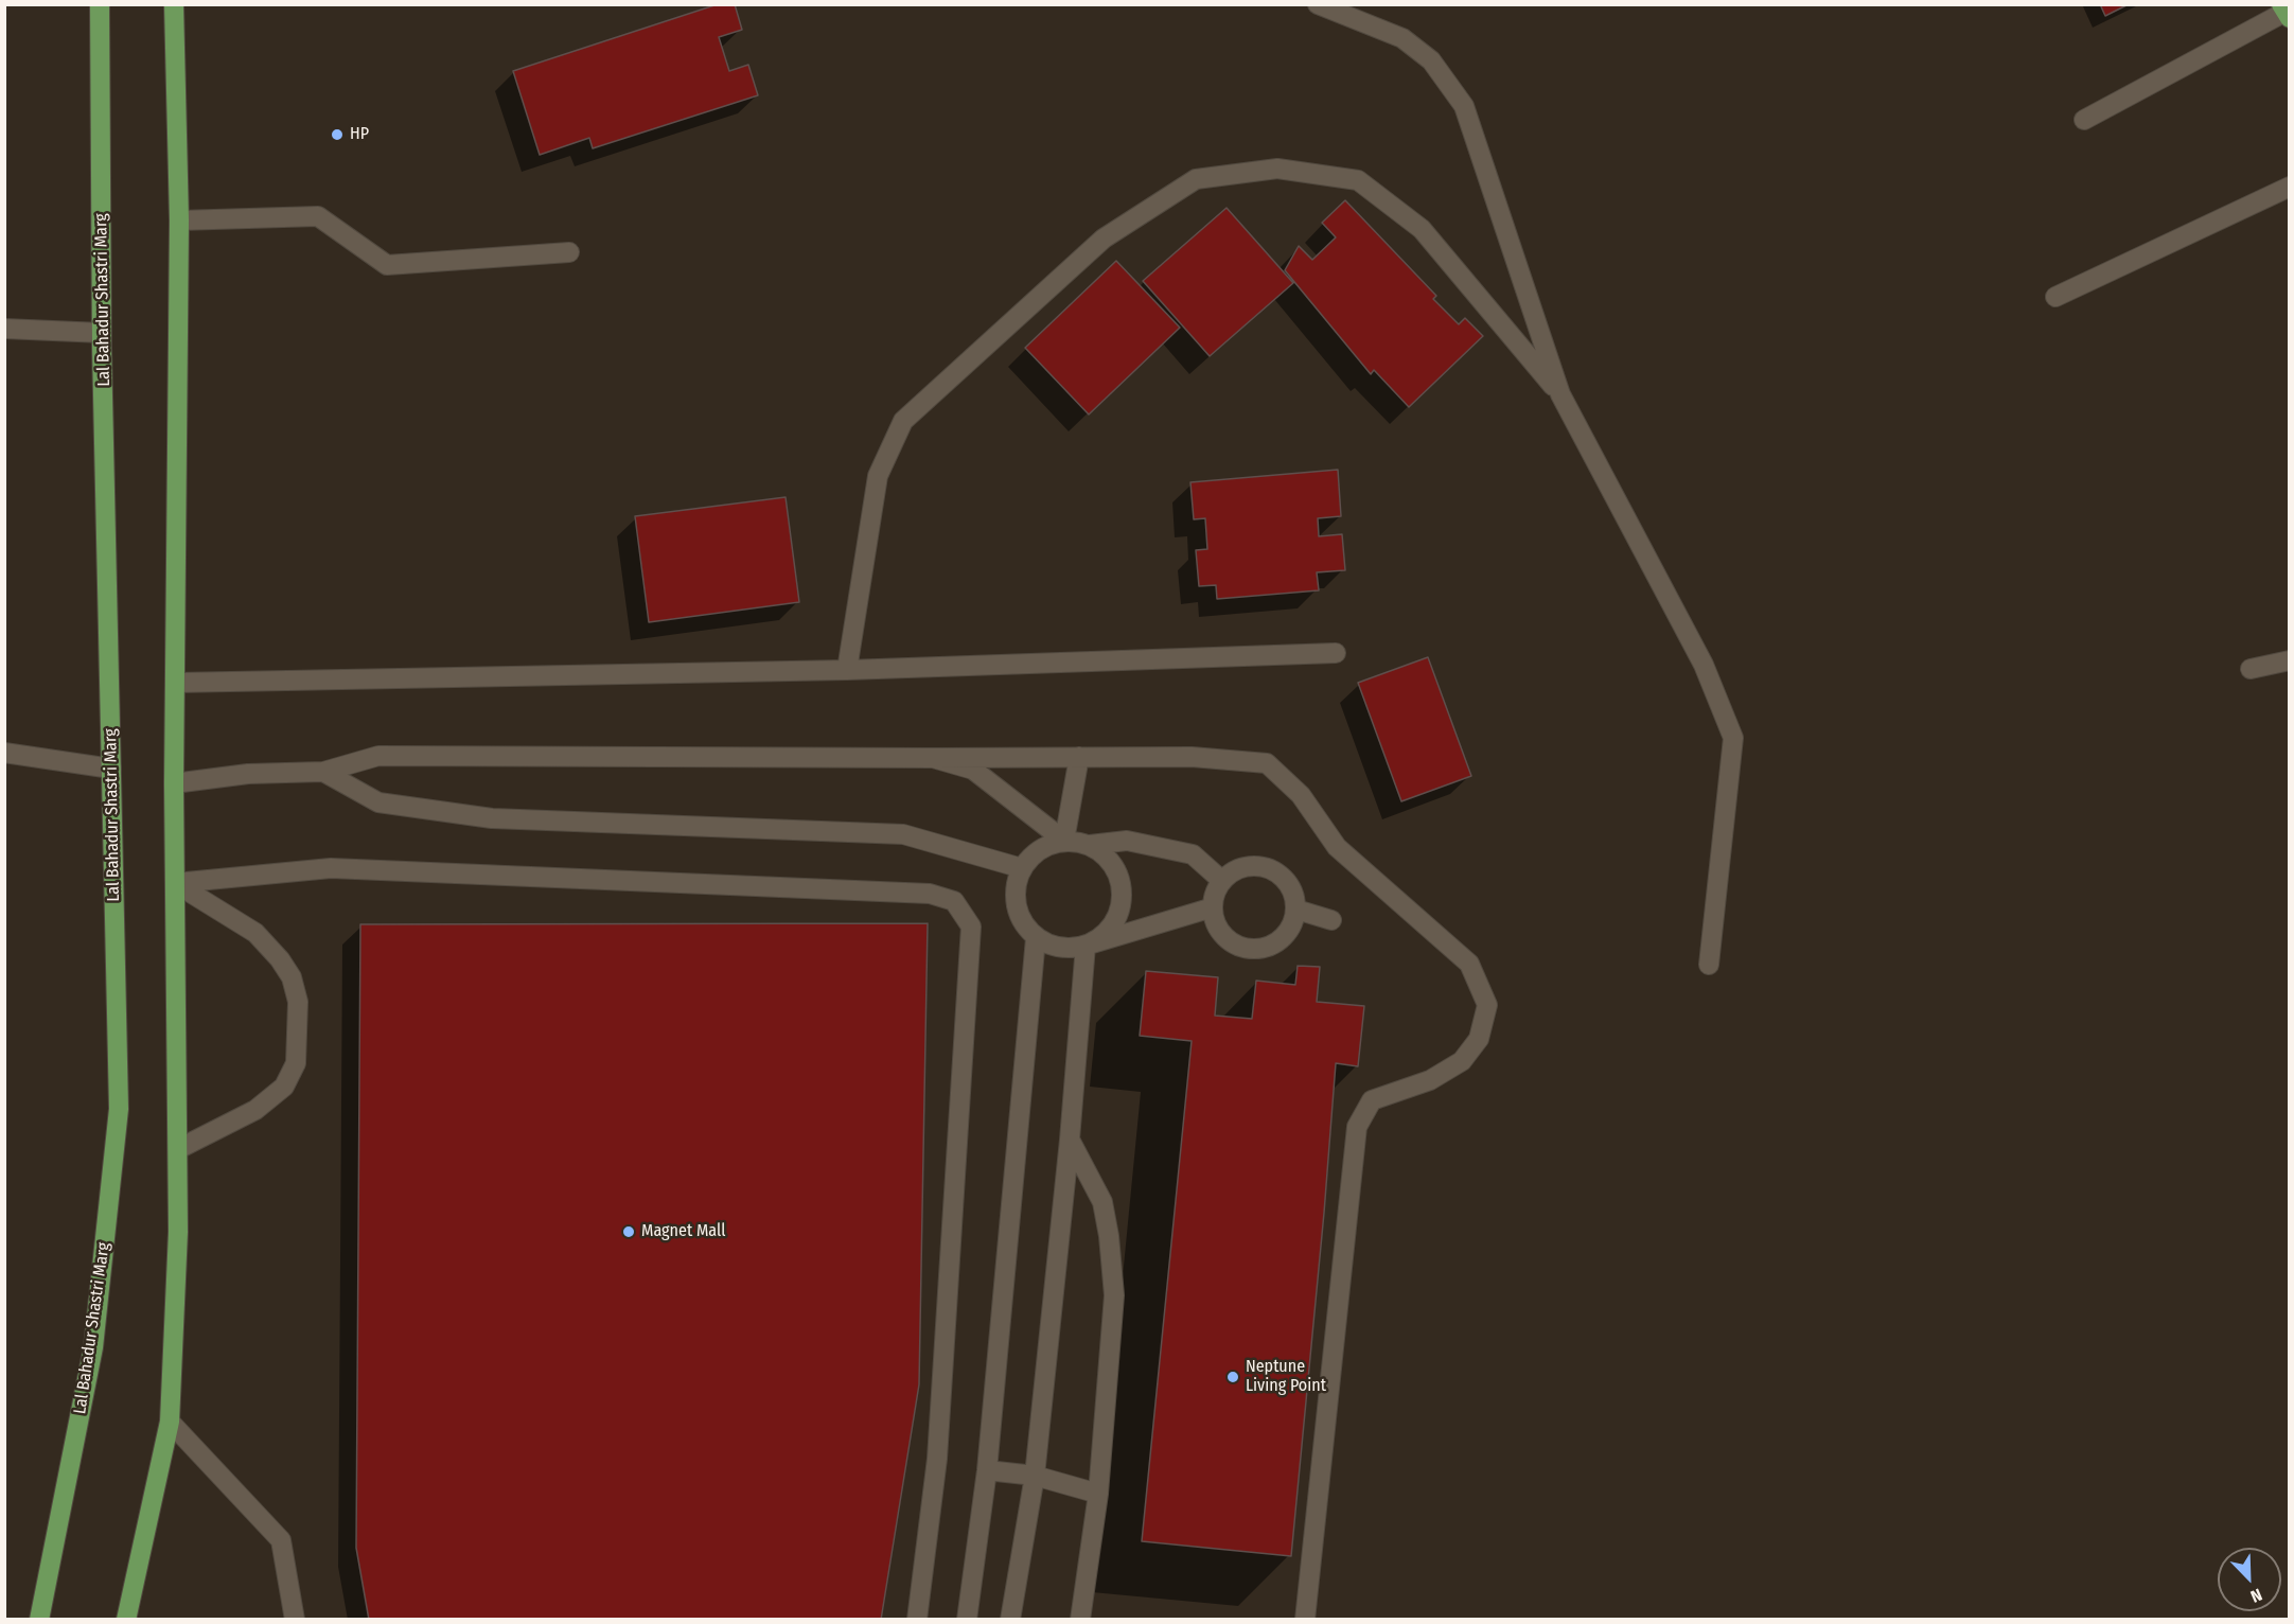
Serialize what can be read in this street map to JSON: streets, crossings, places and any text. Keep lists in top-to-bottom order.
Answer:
{
  "streets": {
    "main road": ["Lal Bahadur Shastri Marg"]
  },
  "places": ["HP", "Magnet Mall", "Neptune Living Point"],
  "north": "bottom right"
}
